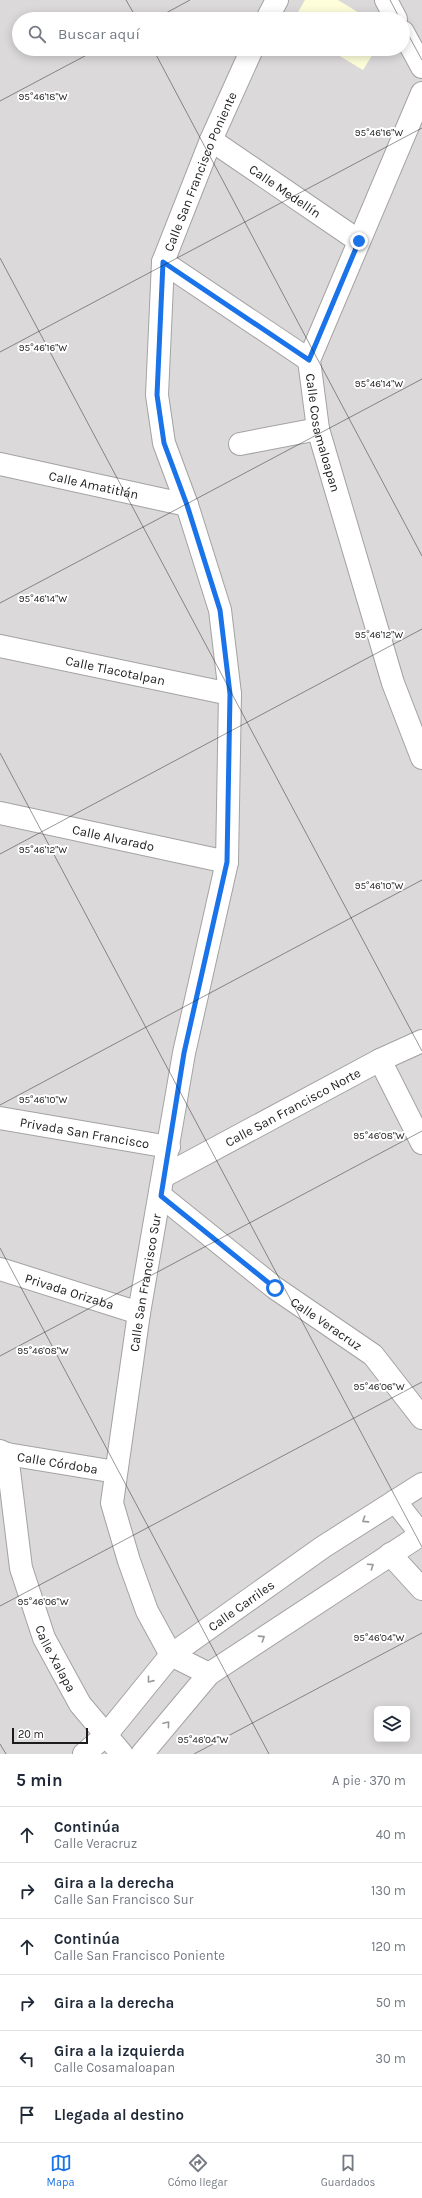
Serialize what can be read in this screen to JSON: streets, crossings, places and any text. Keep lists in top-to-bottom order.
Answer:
{
  "streets": {
    "street": [
      "Calle San Francisco Poniente",
      "Calle Medellín",
      "Calle Cosamaloapan",
      "Calle Amatitlán",
      "Calle Tlacotalpan",
      "Calle Alvarado",
      "Calle San Francisco Norte",
      "Privada San Francisco",
      "Calle San Francisco Sur",
      "Privada Orizaba",
      "Calle Veracruz",
      "Calle Córdoba",
      "Calle Carriles",
      "Calle Xalapa"
    ]
  },
  "crossings": [
    ["Calle San Francisco Poniente", "Calle Medellín"],
    ["Calle San Francisco Poniente", "Calle Amatitlán"],
    ["Calle San Francisco Poniente", "Calle Tlacotalpan"],
    ["Calle San Francisco Poniente", "Calle San Francisco Sur"],
    ["Calle Medellín", "Calle Cosamaloapan"],
    ["Calle Tlacotalpan", "Calle San Francisco Sur"],
    ["Calle Alvarado", "Calle San Francisco Sur"],
    ["Calle San Francisco Norte", "Calle San Francisco Sur"],
    ["Calle San Francisco Norte", "Calle Veracruz"],
    ["Privada San Francisco", "Calle San Francisco Sur"],
    ["Calle San Francisco Sur", "Privada Orizaba"],
    ["Calle San Francisco Sur", "Calle Veracruz"],
    ["Calle San Francisco Sur", "Calle Córdoba"],
    ["Calle San Francisco Sur", "Calle Carriles"],
    ["Calle Córdoba", "Calle Xalapa"],
    ["Calle Carriles", "Calle Xalapa"]
  ],
  "scale_bar": "20 m",
  "page": {
    "search": "Buscar aquí",
    "scale": "20 m",
    "heading": ["5 min", "A pie · 370 m"],
    "list": [
      ["Continúa", "Calle Veracruz", "40 m"],
      ["Gira a la derecha", "Calle San Francisco Sur", "130 m"],
      ["Continúa", "Calle San Francisco Poniente", "120 m"],
      ["Gira a la derecha", "50 m"],
      ["Gira a la izquierda", "Calle Cosamaloapan", "30 m"],
      "Llegada al destino"
    ],
    "nav": ["Mapa", "Cómo llegar", "Guardados"]
  },
  "coordinates": [
    "95°46'18\"W",
    "95°46'16\"W",
    "95°46'14\"W",
    "95°46'12\"W",
    "95°46'10\"W",
    "95°46'08\"W",
    "95°46'06\"W",
    "95°46'04\"W"
  ]
}
